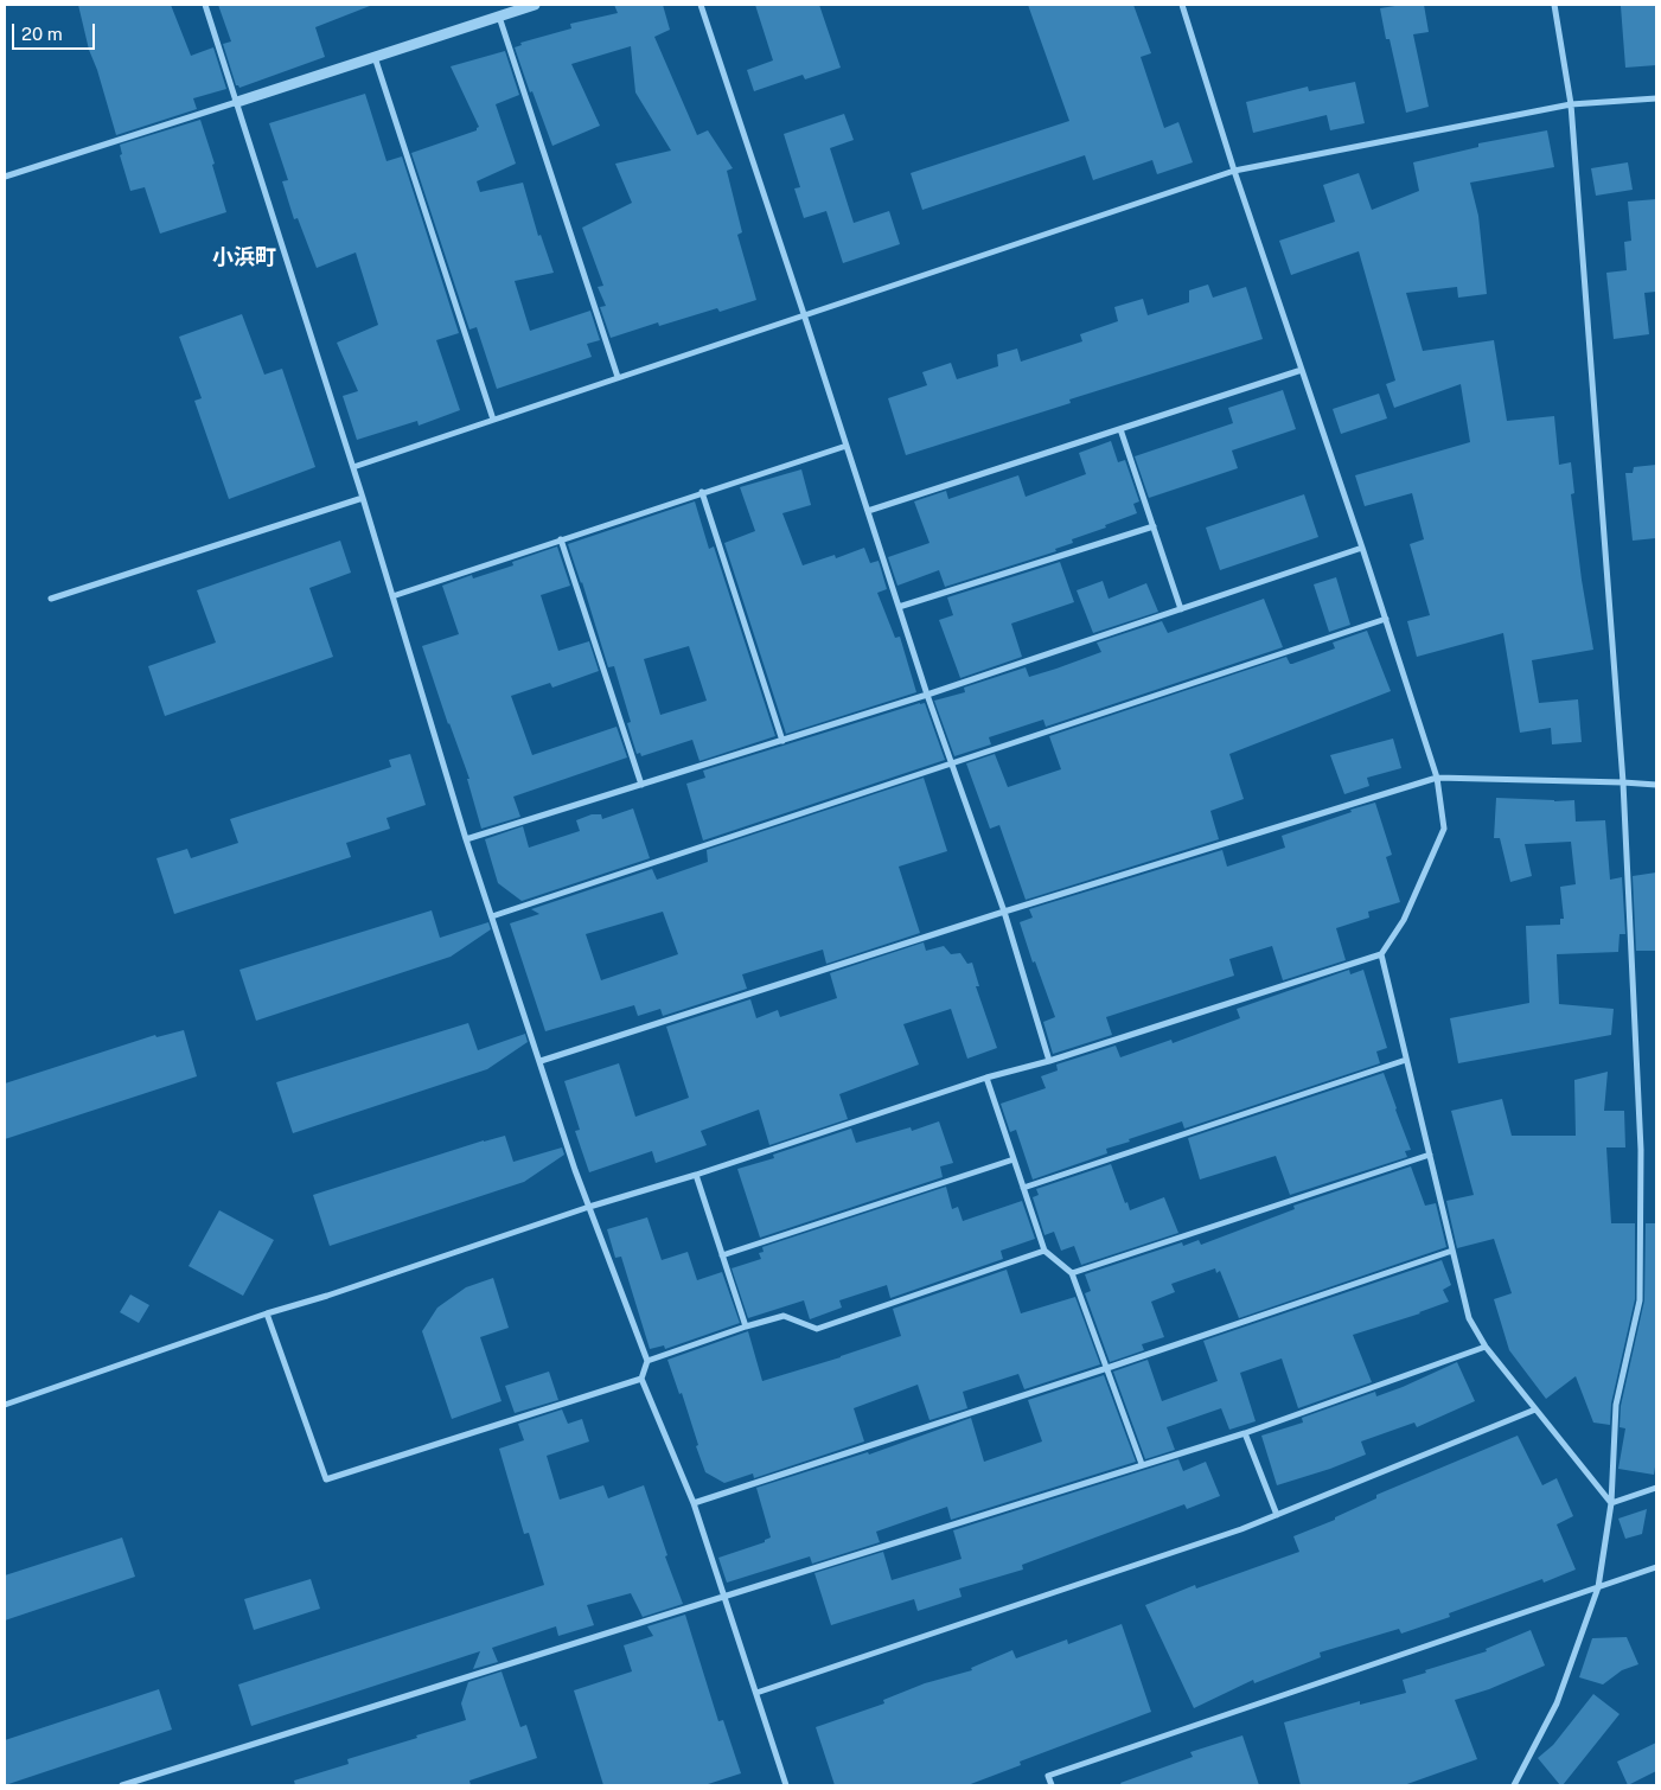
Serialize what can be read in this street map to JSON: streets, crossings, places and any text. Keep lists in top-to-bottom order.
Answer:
{
  "districts": ["小浜町"],
  "scale_bar": "20 m"
}
